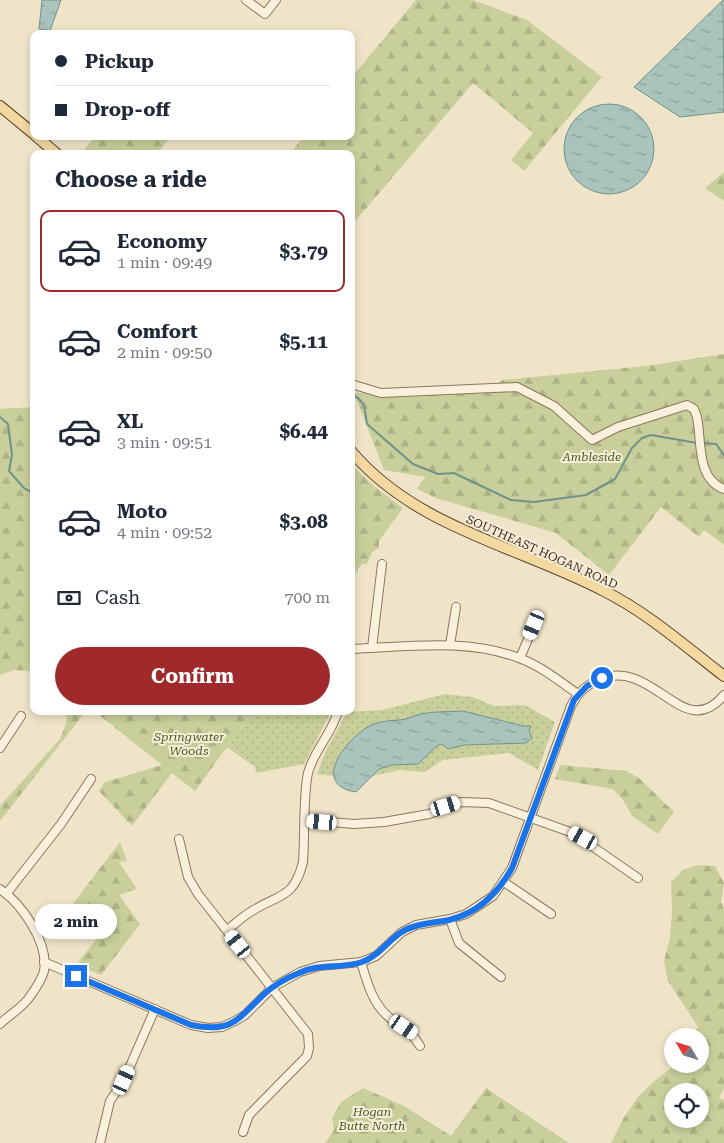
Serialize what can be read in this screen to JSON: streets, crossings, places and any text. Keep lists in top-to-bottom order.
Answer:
{
  "streets": {
    "main road": ["SOUTHEAST HOGAN ROAD"]
  },
  "parks": ["Ambleside", "Springwater Woods", "Hogan Butte North"],
  "north": "top left",
  "page": {
    "banner": ["Pickup", "Drop-off"],
    "heading": "Choose a ride",
    "list": [
      {
        "name": "Economy",
        "note": "1 min · 09:49",
        "value": "$3.79"
      },
      {
        "name": "Comfort",
        "note": "2 min · 09:50",
        "value": "$5.11"
      },
      {
        "name": "XL",
        "note": "3 min · 09:51",
        "value": "$6.44"
      },
      {
        "name": "Moto",
        "note": "4 min · 09:52",
        "value": "$3.08"
      }
    ],
    "pay": ["Cash", "700 m"],
    "buttons": "Confirm",
    "bubble": "2 min"
  }
}
